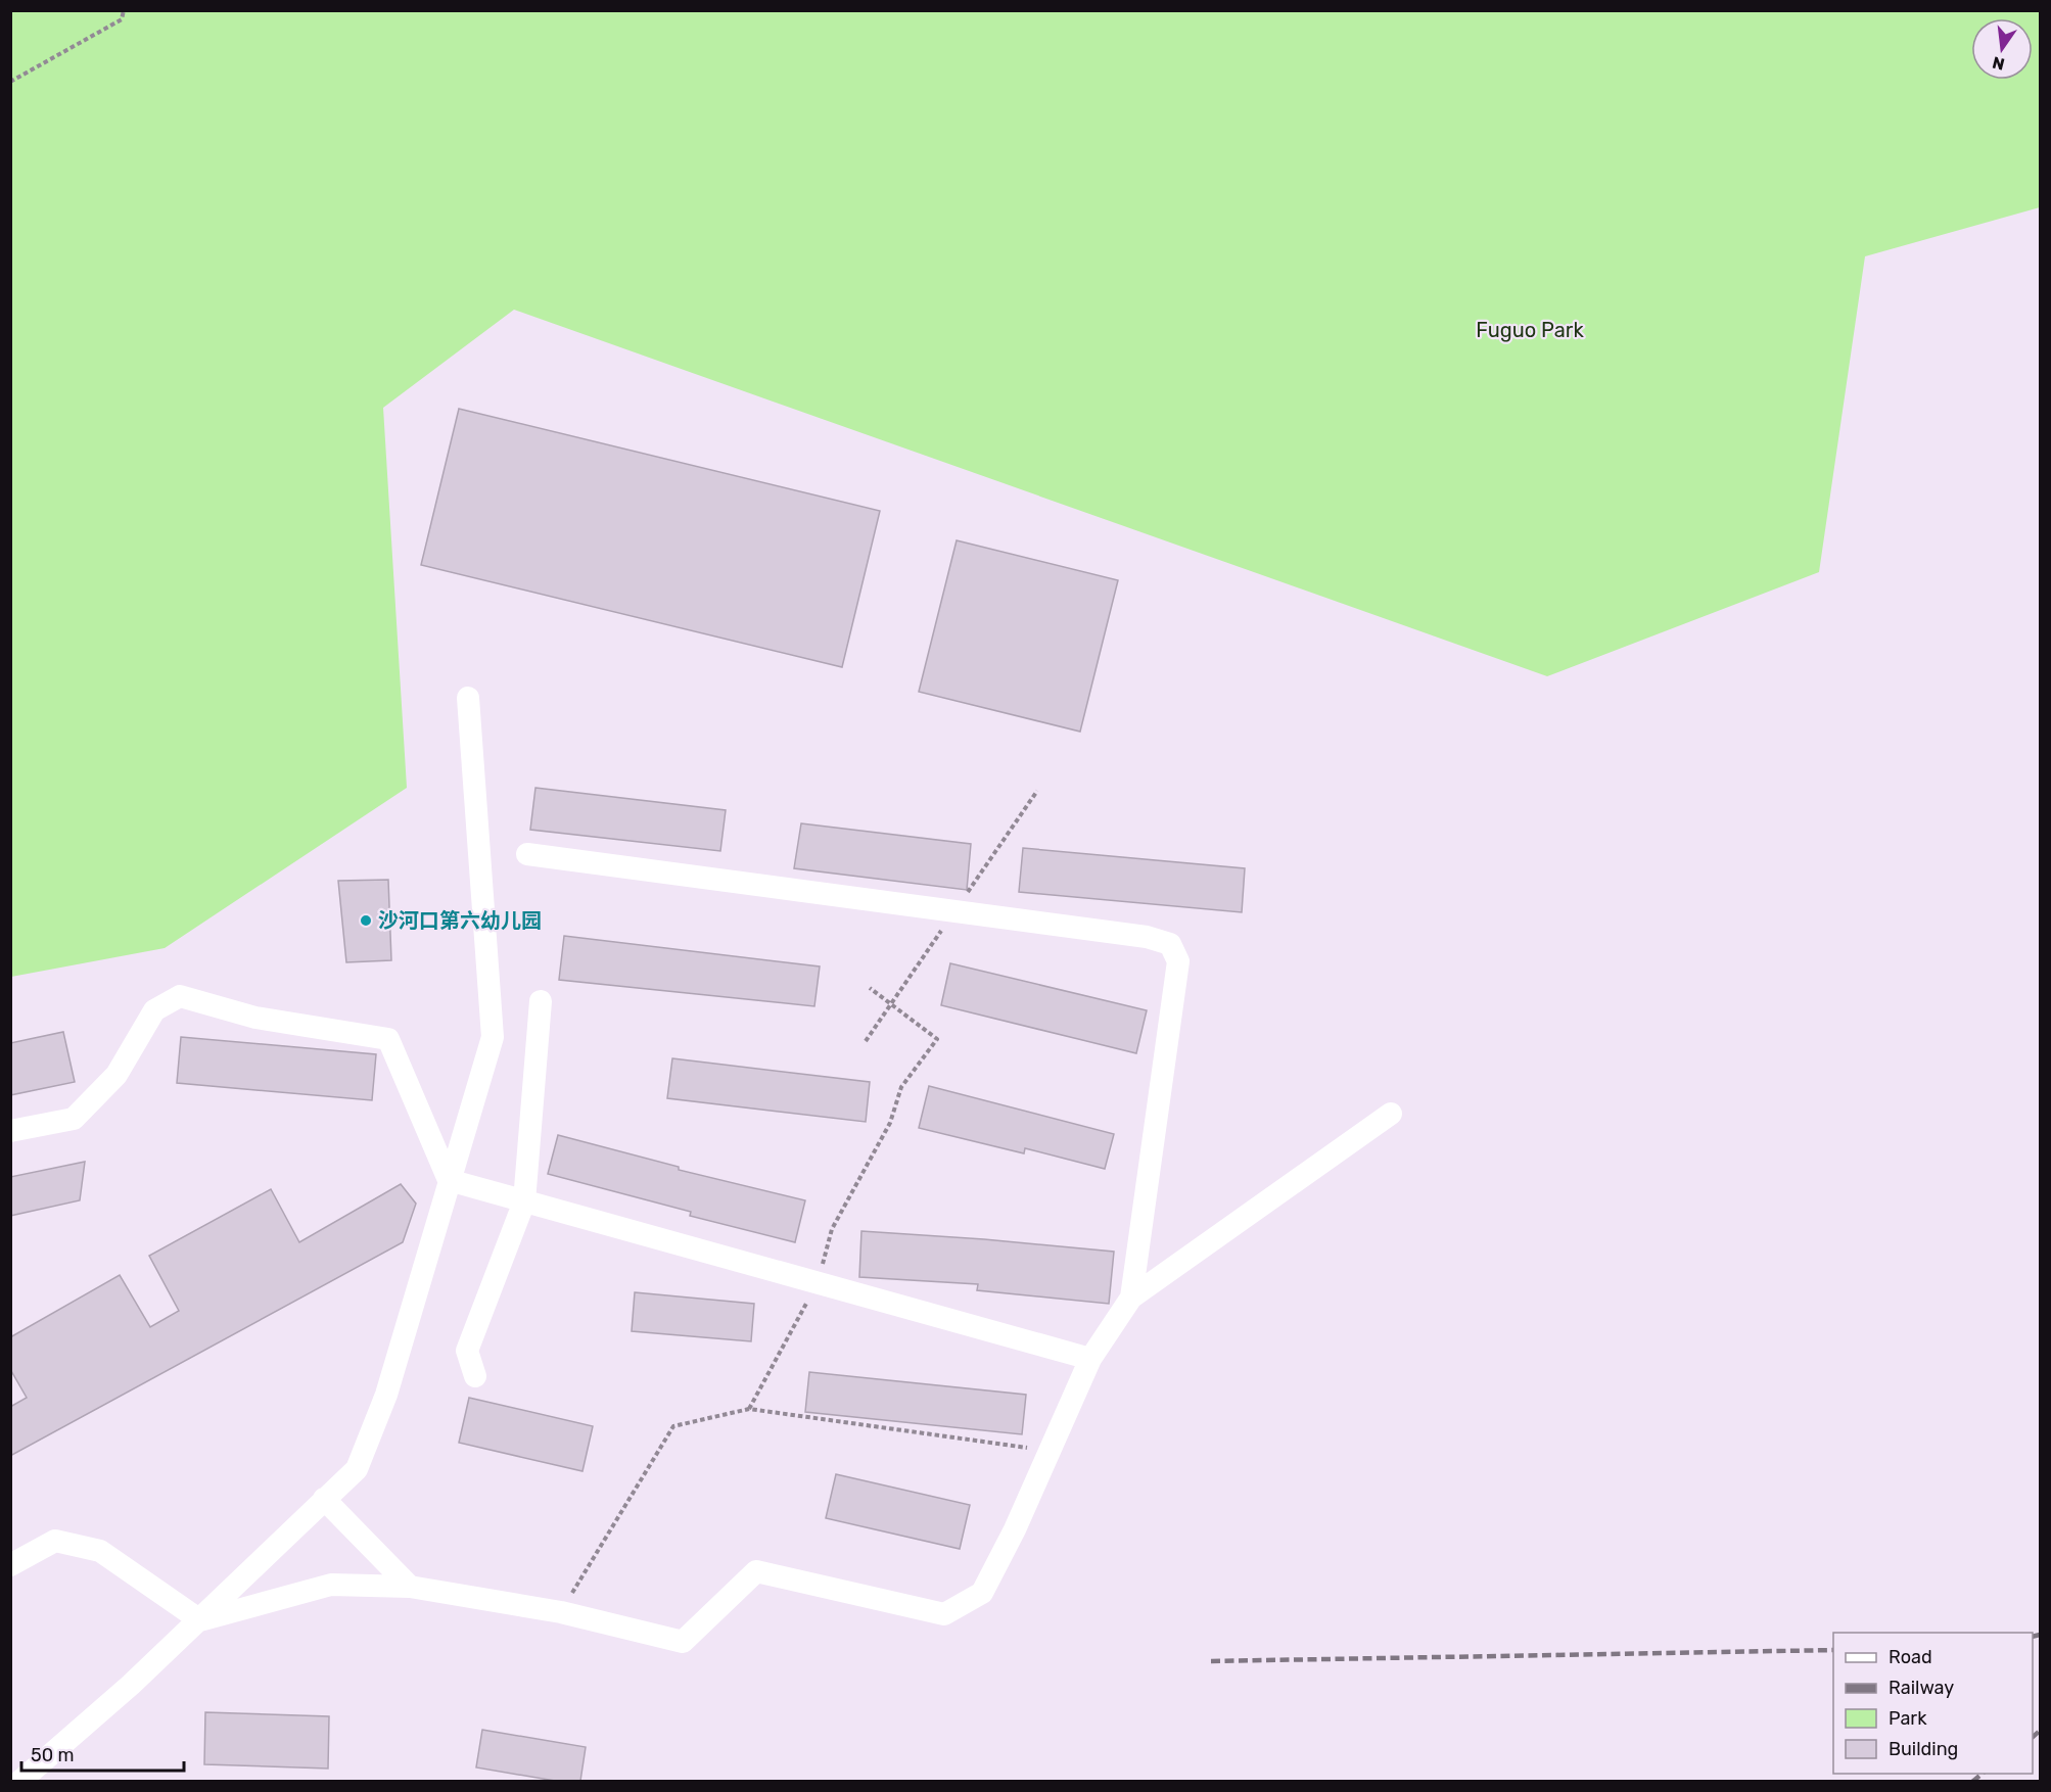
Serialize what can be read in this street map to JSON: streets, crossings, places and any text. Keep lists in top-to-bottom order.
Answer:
{
  "parks": ["Fuguo Park"],
  "places": ["沙河口第六幼儿园"],
  "legend": [
    "Road",
    "Railway",
    "Park",
    "Building"
  ],
  "scale_bar": "50 m",
  "north": "bottom"
}
